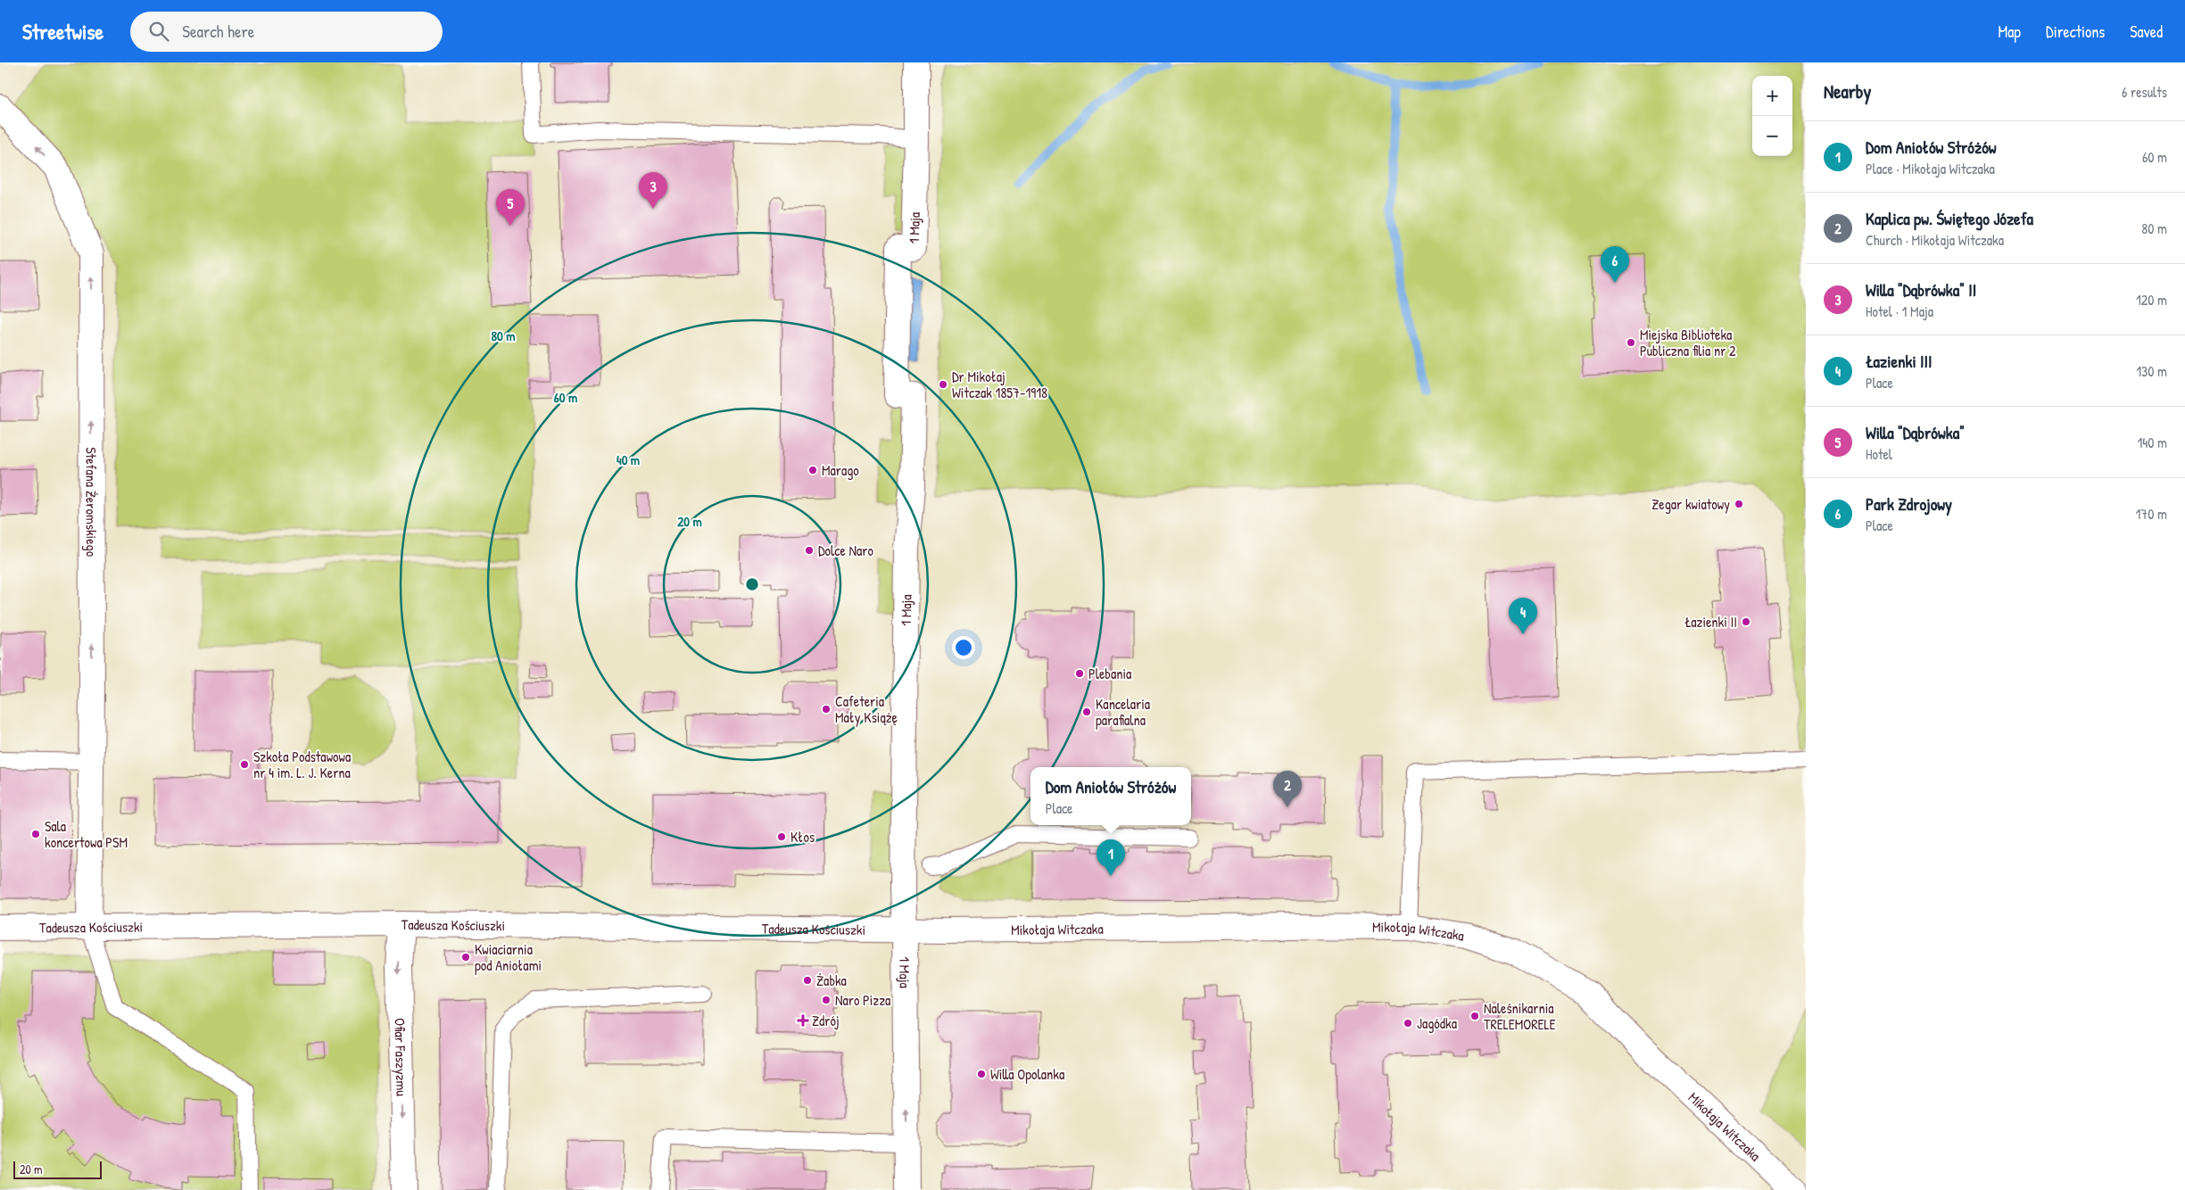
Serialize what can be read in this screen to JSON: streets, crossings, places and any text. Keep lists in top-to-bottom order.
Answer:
{
  "streets": {
    "street": [
      "1 Maja",
      "Stefana Żeromskiego",
      "Tadeusza Kościuszki",
      "Mikołaja Witczaka",
      "Ofiar Faszyzmu"
    ]
  },
  "crossings": [
    ["1 Maja", "Tadeusza Kościuszki"],
    ["Stefana Żeromskiego", "Tadeusza Kościuszki"],
    ["Tadeusza Kościuszki", "Mikołaja Witczaka"],
    ["Tadeusza Kościuszki", "Ofiar Faszyzmu"]
  ],
  "one_way": ["Stefana Żeromskiego", "Ofiar Faszyzmu"],
  "places": {
    "other": [
      "Miejska Biblioteka Publiczna filia nr 2",
      "Dr Mikołaj Witczak 1857-1918",
      "Marago",
      "Zegar kwiatowy",
      "Dolce Naro",
      "Łazienki II",
      "Plebania",
      "Cafeteria Mały Książę",
      "Kancelaria parafialna",
      "Szkoła Podstawowa nr 4 im. L. J. Kerna",
      "Sala koncertowa PSM",
      "Kłos",
      "Kwiaciarnia pod Aniołami",
      "Żabka",
      "Naro Pizza",
      "Naleśnikarnia TRELEMORELE",
      "Jagódka",
      "Willa Opolanka"
    ],
    "health": ["Zdrój"]
  },
  "scale_bar": "20 m",
  "page": {
    "header": "Streetwise",
    "search": "Search here",
    "nav": ["Map", "Directions", "Saved"],
    "heading": ["Nearby", "6 results"],
    "map_buttons": ["+", "−"],
    "list": [
      {
        "mark": "1",
        "name": "Dom Aniołów Stróżów",
        "note": "Place · Mikołaja Witczaka",
        "value": "60 m"
      },
      {
        "mark": "2",
        "name": "Kaplica pw. Świętego Józefa",
        "note": "Church · Mikołaja Witczaka",
        "value": "80 m"
      },
      {
        "mark": "3",
        "name": "Willa \"Dąbrówka\" II",
        "note": "Hotel · 1 Maja",
        "value": "120 m"
      },
      {
        "mark": "4",
        "name": "Łazienki III",
        "note": "Place",
        "value": "130 m"
      },
      {
        "mark": "5",
        "name": "Willa \"Dąbrówka\"",
        "note": "Hotel",
        "value": "140 m"
      },
      {
        "mark": "6",
        "name": "Park Zdrojowy",
        "note": "Place",
        "value": "170 m"
      }
    ],
    "pins": [
      "3",
      "5",
      "6",
      "4",
      "2",
      "1"
    ],
    "popup": ["Dom Aniołów Stróżów", "Place"],
    "scale": "20 m"
  },
  "rings": [
    "80 m",
    "60 m",
    "40 m",
    "20 m"
  ]
}
